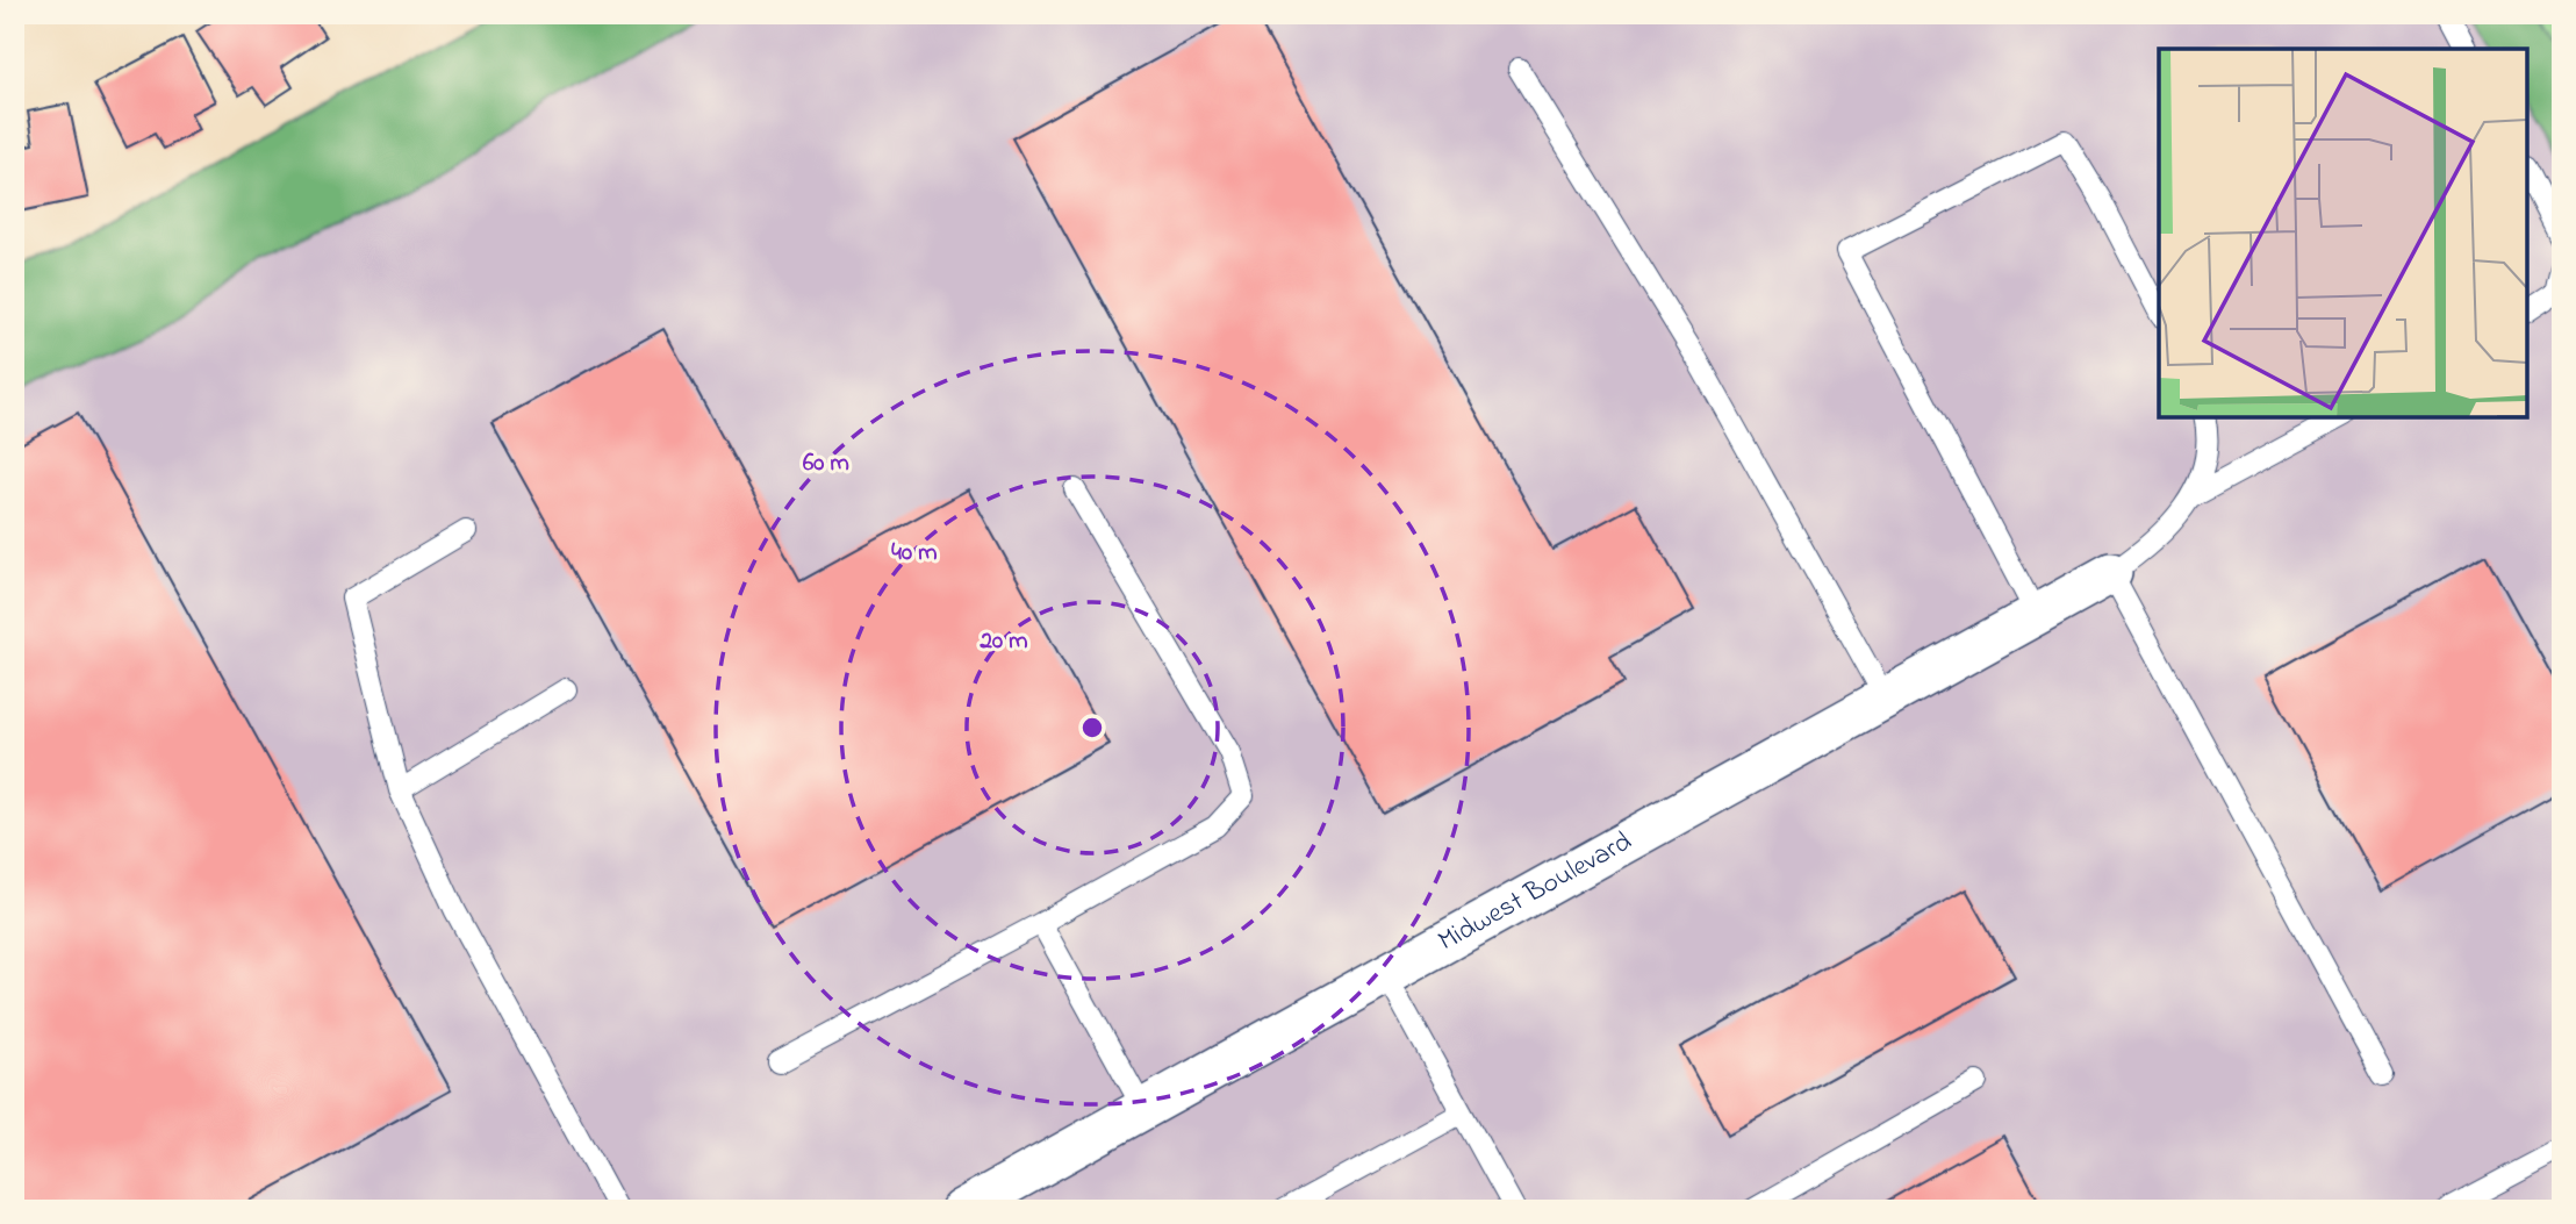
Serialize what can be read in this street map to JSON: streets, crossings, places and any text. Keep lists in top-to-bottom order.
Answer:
{
  "streets": {
    "street": ["Midwest Boulevard"]
  },
  "rings": ["60 m", "40 m", "20 m"]
}
